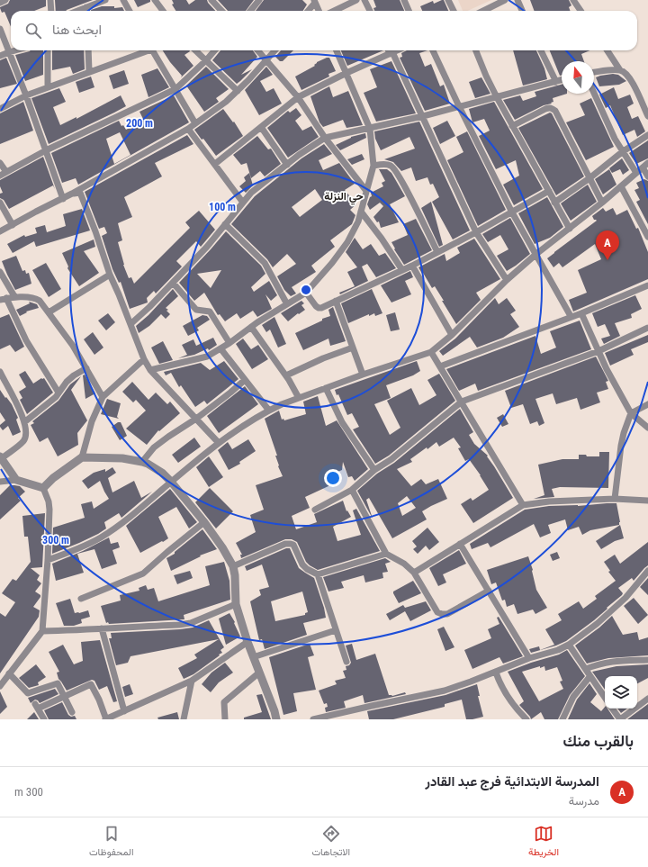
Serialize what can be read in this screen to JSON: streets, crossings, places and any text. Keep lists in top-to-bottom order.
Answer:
{
  "districts": ["حي النزلة"],
  "north": "top",
  "page": {
    "search": "ابحث هنا",
    "pins": "A",
    "heading": "بالقرب منك",
    "list": [
      {
        "mark": "A",
        "name": "المدرسة الابتدائية فرج عبد القادر",
        "note": "مدرسة",
        "value": "300 m"
      }
    ],
    "nav": ["الخريطة", "الاتجاهات", "المحفوظات"]
  },
  "rings": ["200 m", "100 m", "300 m"]
}
